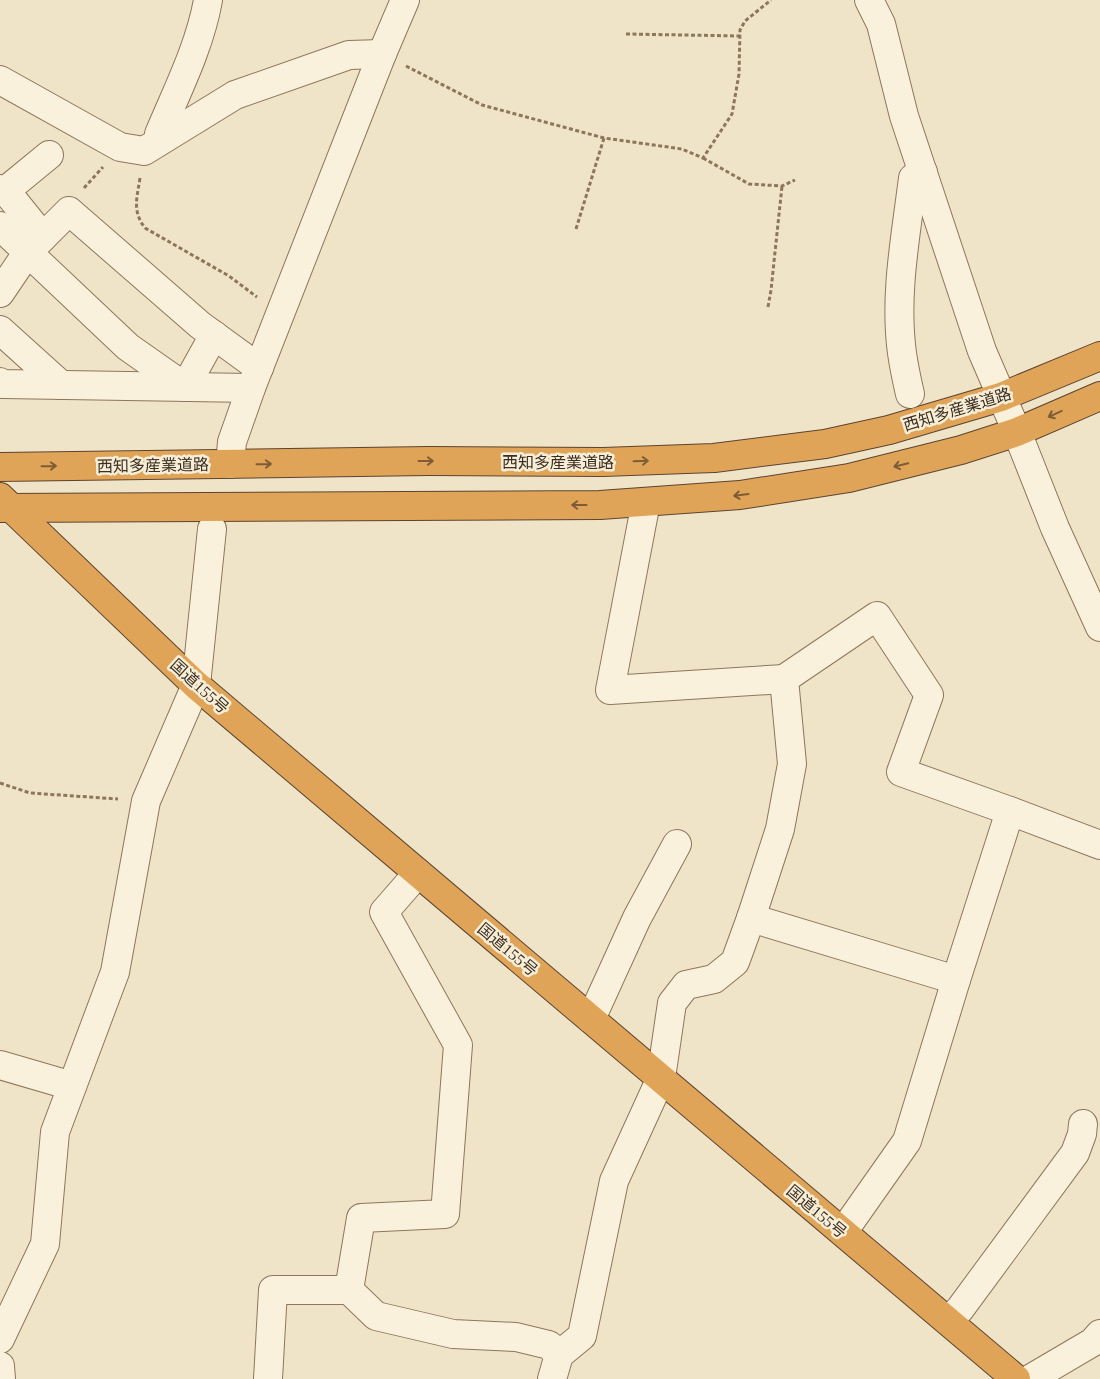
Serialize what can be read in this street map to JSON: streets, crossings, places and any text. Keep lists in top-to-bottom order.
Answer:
{
  "streets": {
    "highway": ["西知多産業道路", "国道155号"]
  }
}
